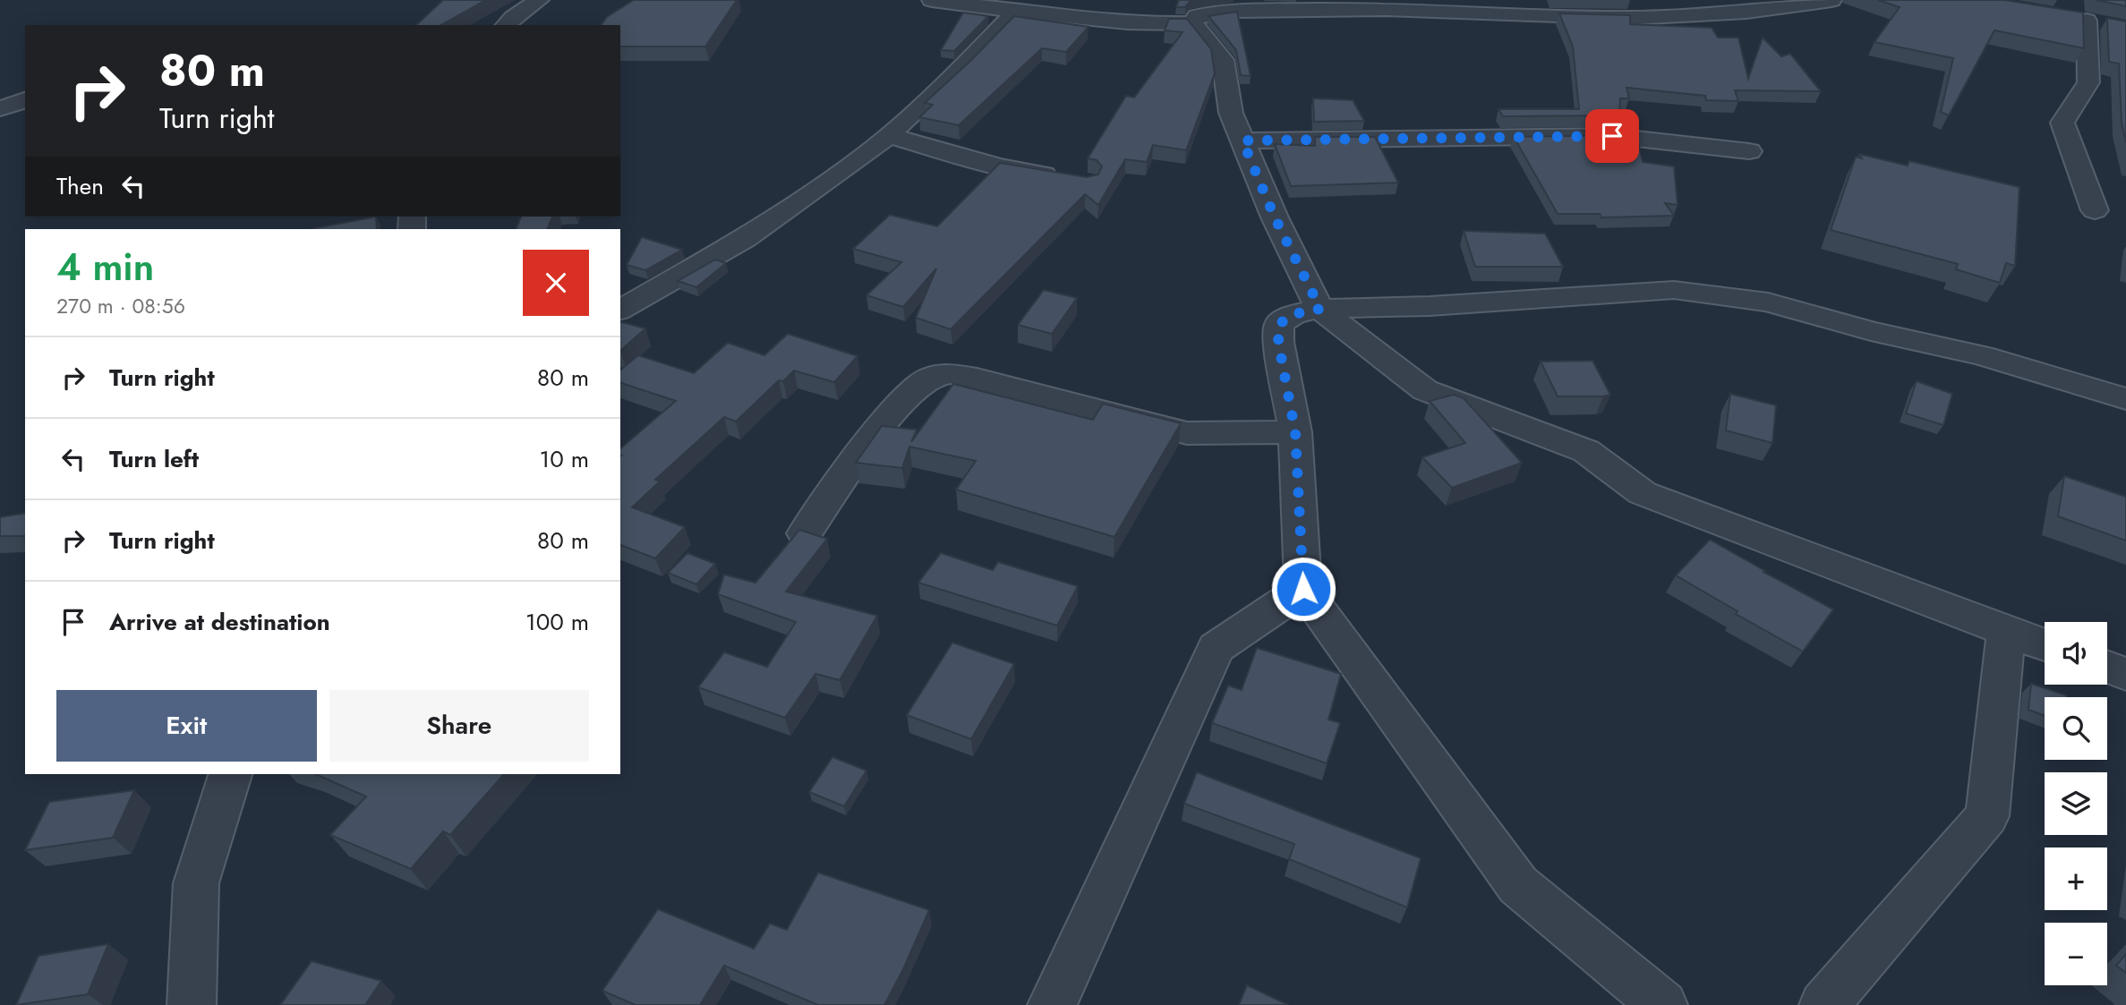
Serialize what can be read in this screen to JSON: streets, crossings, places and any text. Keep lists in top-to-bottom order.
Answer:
{
  "page": {
    "turn": ["80 m", "Turn right"],
    "then": "Then",
    "heading": ["4 min", "270 m · 08:56"],
    "list": [
      {
        "name": "Turn right",
        "value": "80 m"
      },
      {
        "name": "Turn left",
        "value": "10 m"
      },
      {
        "name": "Turn right",
        "value": "80 m"
      },
      {
        "name": "Arrive at destination",
        "value": "100 m"
      }
    ],
    "map_buttons": ["+", "−"],
    "buttons": ["Exit", "Share"]
  }
}
